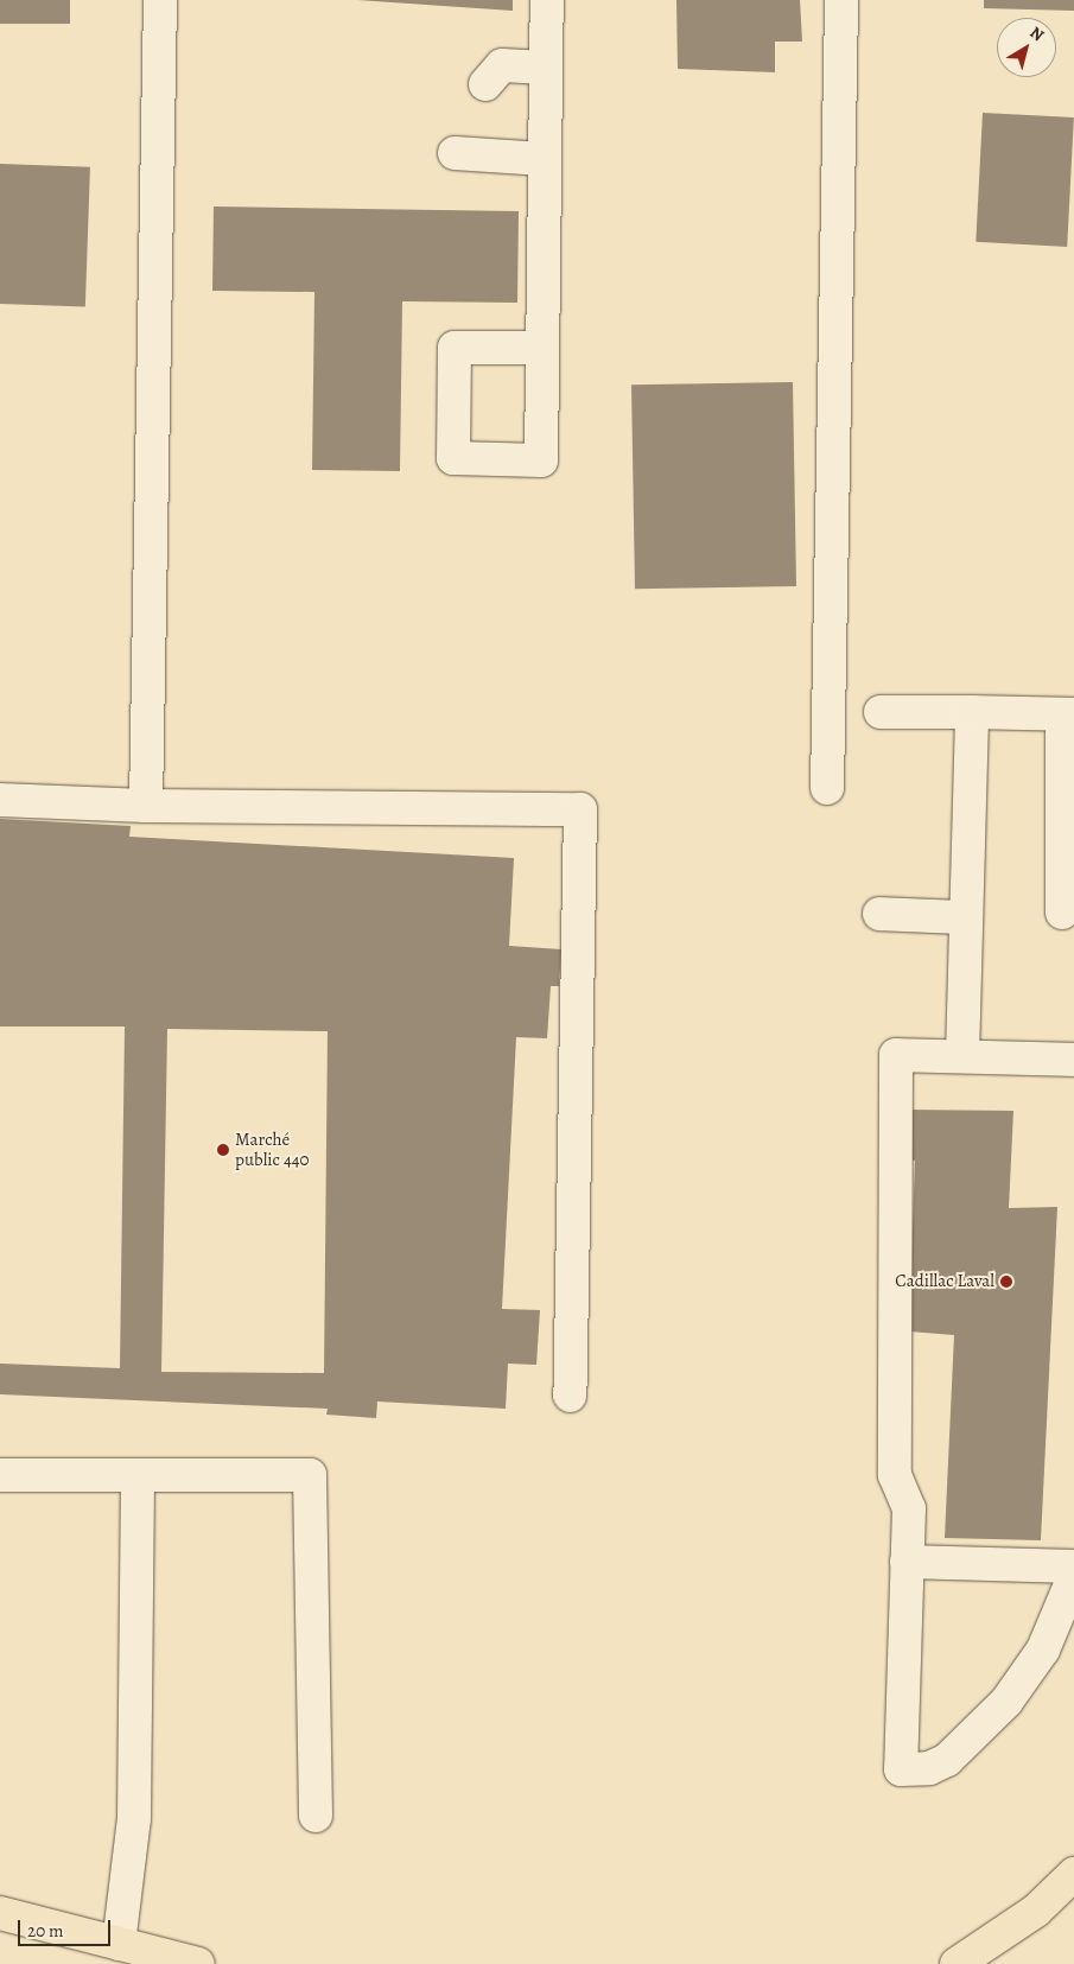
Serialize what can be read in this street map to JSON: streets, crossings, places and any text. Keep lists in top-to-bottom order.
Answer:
{
  "places": ["Marché public 440", "Cadillac Laval"],
  "scale_bar": "20 m",
  "north": "top right"
}
